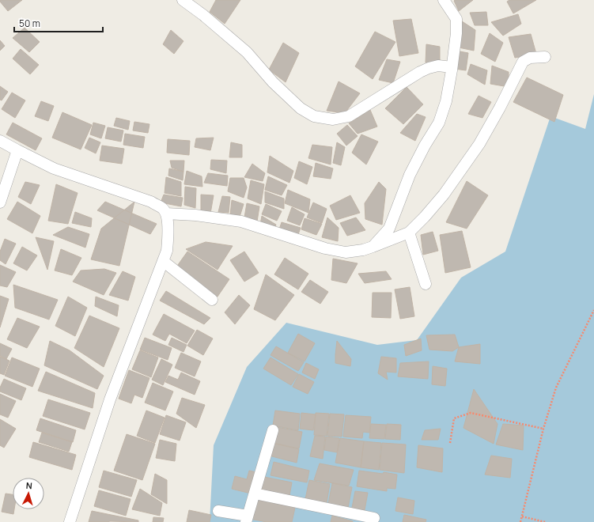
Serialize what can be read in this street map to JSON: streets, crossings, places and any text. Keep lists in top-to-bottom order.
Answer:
{
  "scale_bar": "50 m",
  "north": "top"
}
